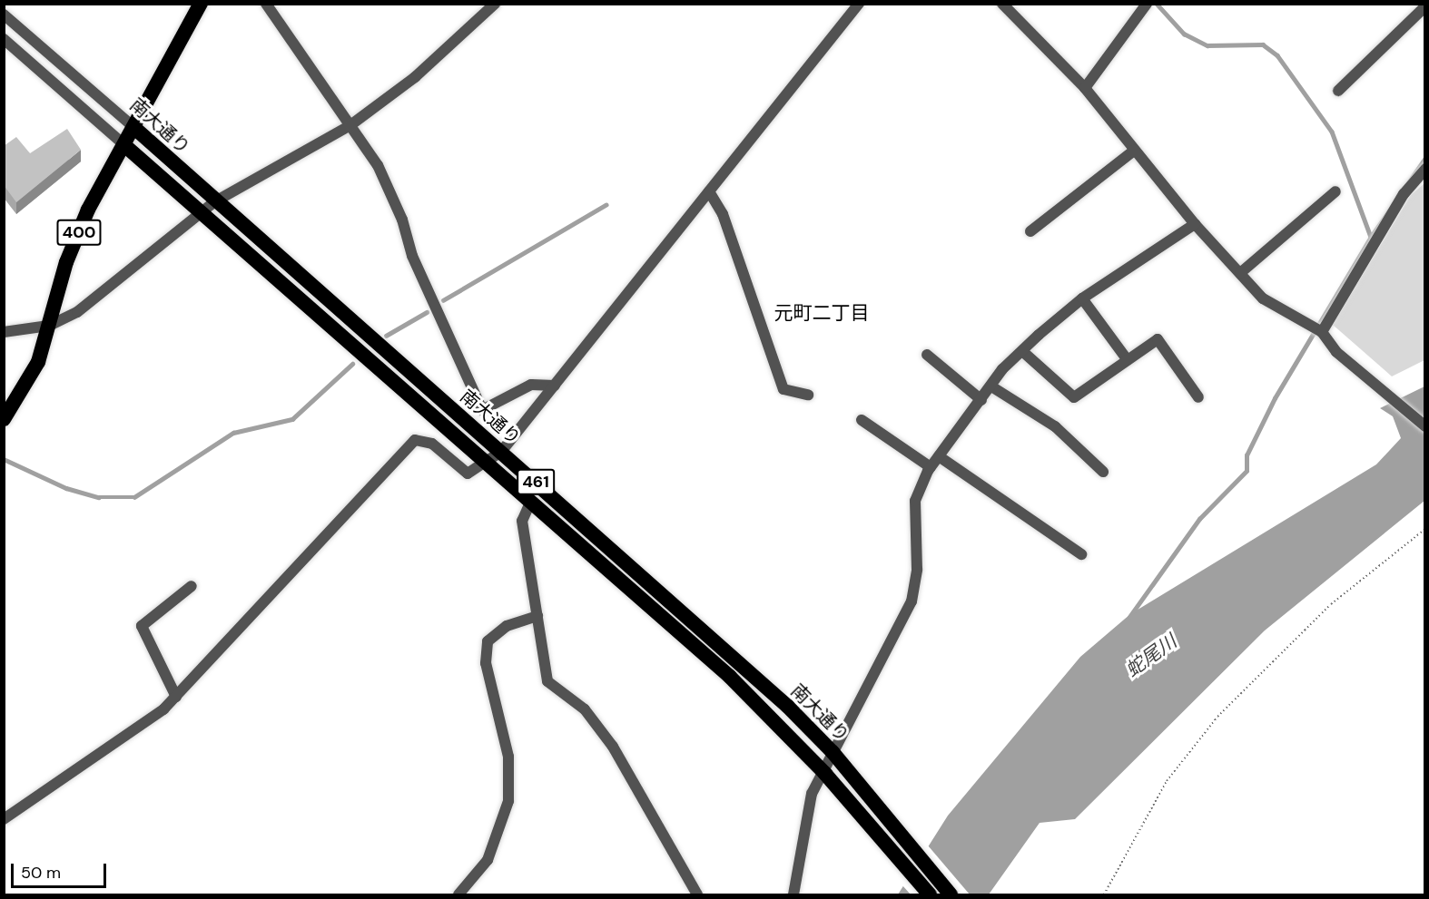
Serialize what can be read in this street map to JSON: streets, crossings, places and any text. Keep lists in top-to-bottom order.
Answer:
{
  "streets": {
    "highway": ["南大通り", "400", "461"]
  },
  "crossings": [
    ["南大通り", "400"]
  ],
  "districts": ["元町二丁目"],
  "water": ["蛇尾川"],
  "scale_bar": "50 m"
}
